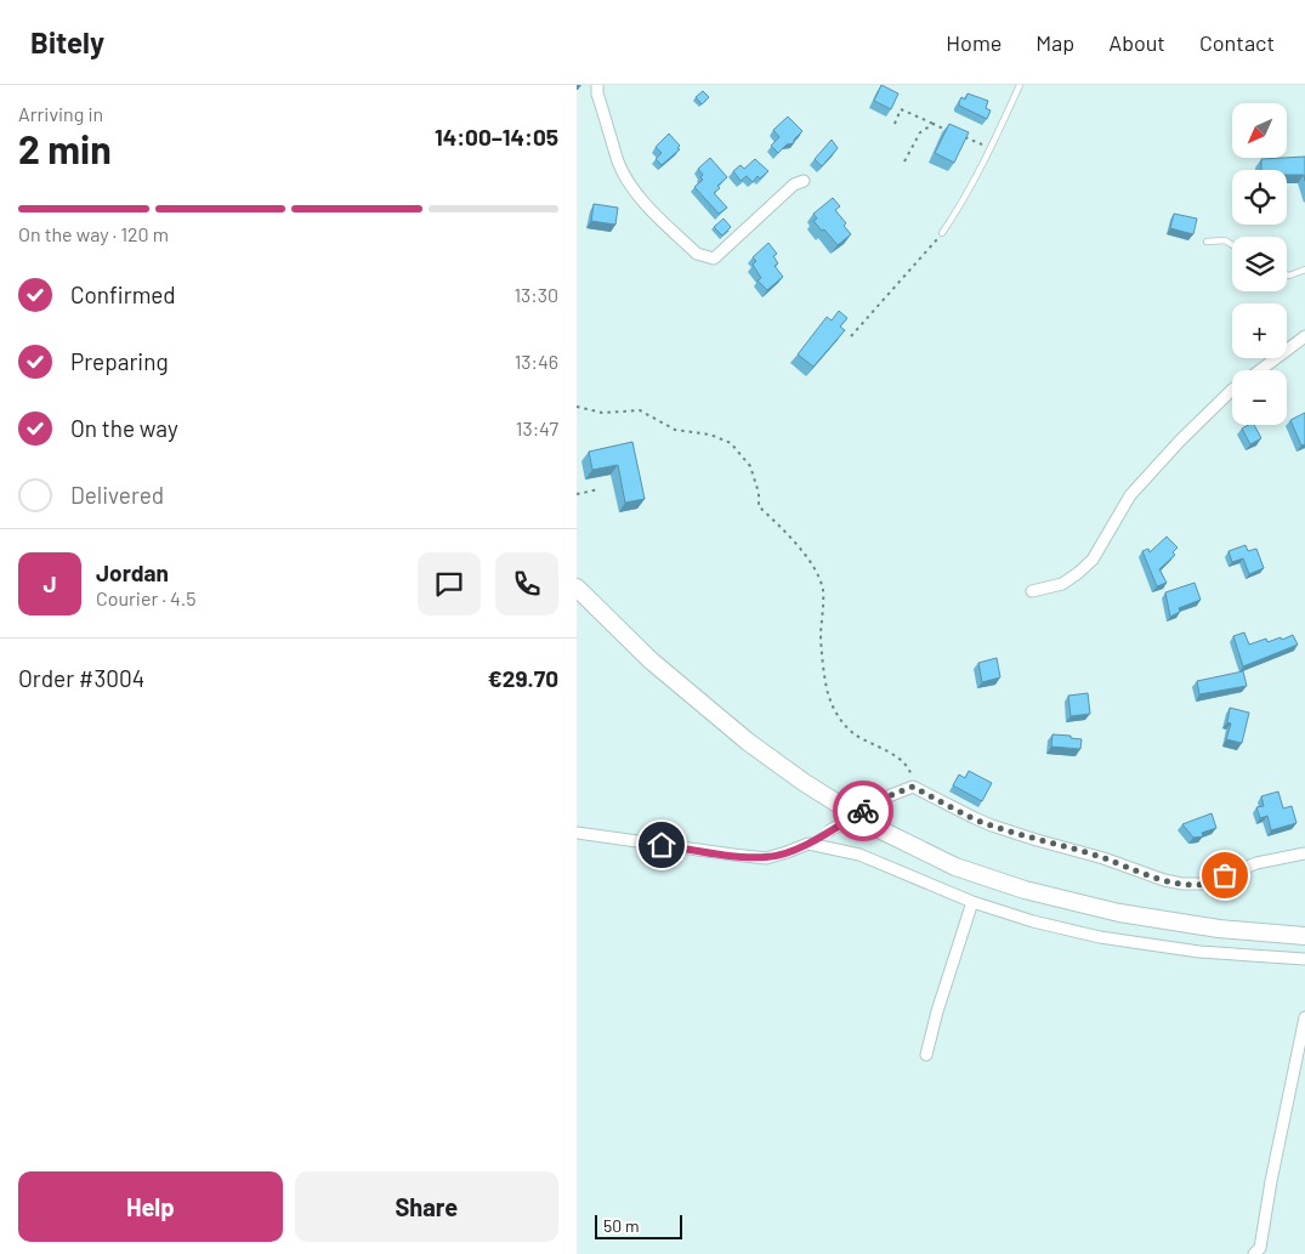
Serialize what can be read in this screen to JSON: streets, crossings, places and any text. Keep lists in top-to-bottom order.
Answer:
{
  "scale_bar": "50 m",
  "north": "bottom left",
  "page": {
    "header": "Bitely",
    "nav": [
      "Home",
      "Map",
      "About",
      "Contact"
    ],
    "heading": ["2 min", "Arriving in", "14:00–14:05"],
    "panel": [
      "Jordan",
      "Courier · 4.5",
      "Order #3004",
      "€29.70"
    ],
    "map_buttons": ["+", "−"],
    "bar": "On the way · 120 m",
    "list": [
      ["Confirmed", "13:30"],
      ["Preparing", "13:46"],
      ["On the way", "13:47"],
      "Delivered"
    ],
    "round": "J",
    "buttons": ["Help", "Share"],
    "scale": "50 m"
  }
}
